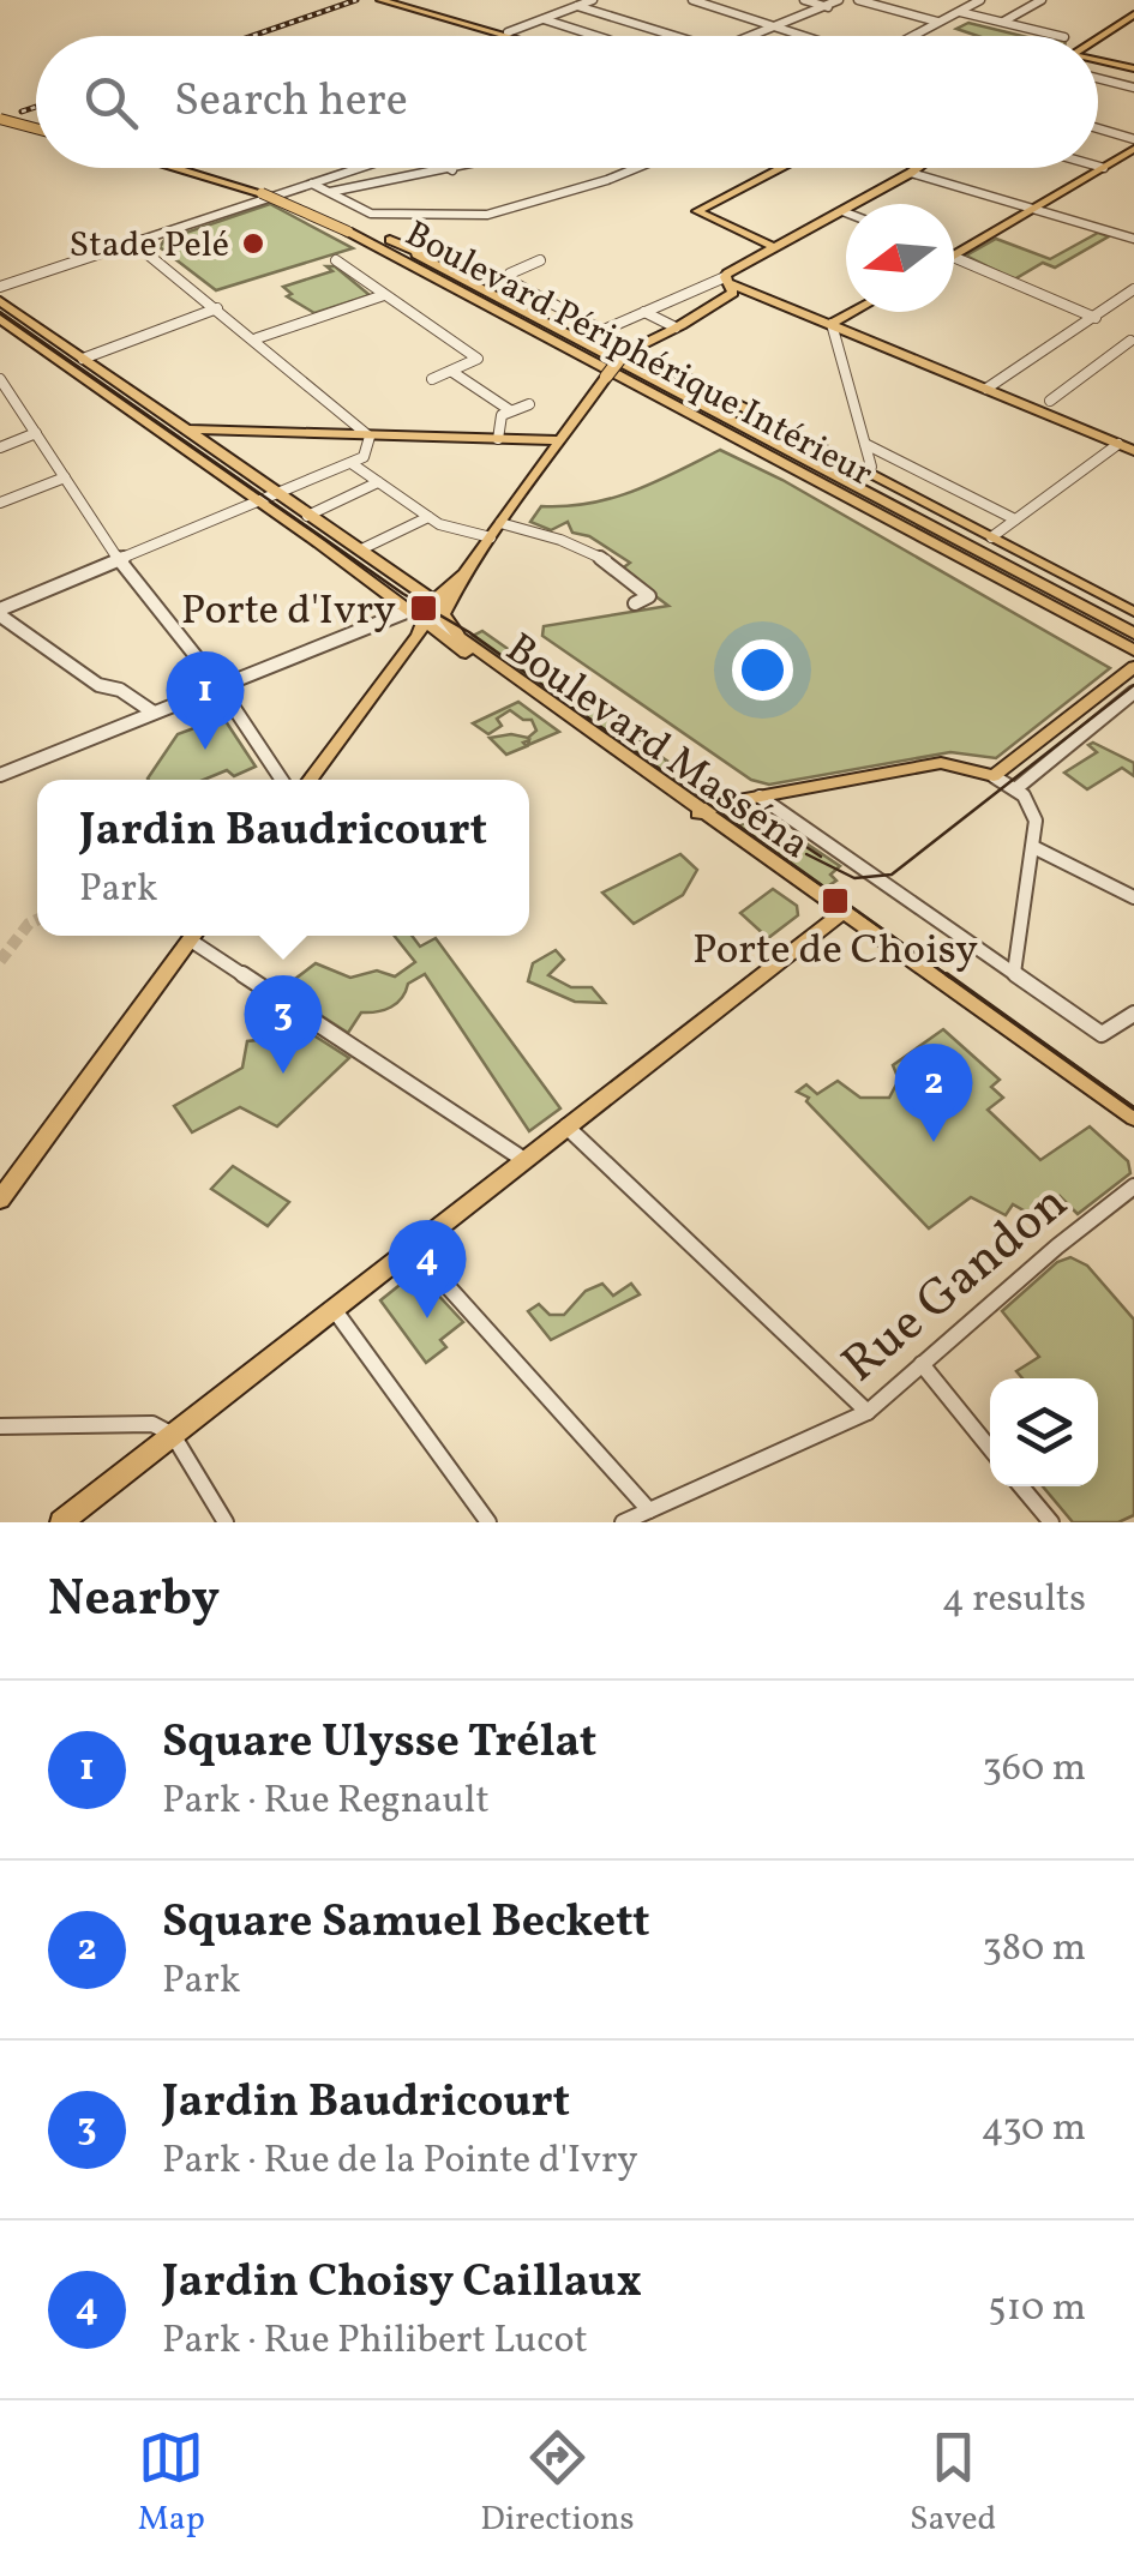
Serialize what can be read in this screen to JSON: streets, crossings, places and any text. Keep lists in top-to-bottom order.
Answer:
{
  "streets": {
    "highway": ["Boulevard Périphérique Intérieur"],
    "main road": ["Boulevard Masséna"],
    "street": ["Rue Gandon"]
  },
  "places": {
    "other": ["Stade Pelé"],
    "transit": ["Porte d'Ivry", "Porte de Choisy"]
  },
  "north": "left",
  "page": {
    "search": "Search here",
    "pins": [
      "1",
      "3",
      "2",
      "4"
    ],
    "popup": ["Jardin Baudricourt", "Park"],
    "heading": ["Nearby", "4 results"],
    "list": [
      {
        "mark": "1",
        "name": "Square Ulysse Trélat",
        "note": "Park · Rue Regnault",
        "value": "360 m"
      },
      {
        "mark": "2",
        "name": "Square Samuel Beckett",
        "note": "Park",
        "value": "380 m"
      },
      {
        "mark": "3",
        "name": "Jardin Baudricourt",
        "note": "Park · Rue de la Pointe d'Ivry",
        "value": "430 m"
      },
      {
        "mark": "4",
        "name": "Jardin Choisy Caillaux",
        "note": "Park · Rue Philibert Lucot",
        "value": "510 m"
      }
    ],
    "nav": ["Map", "Directions", "Saved"]
  }
}
